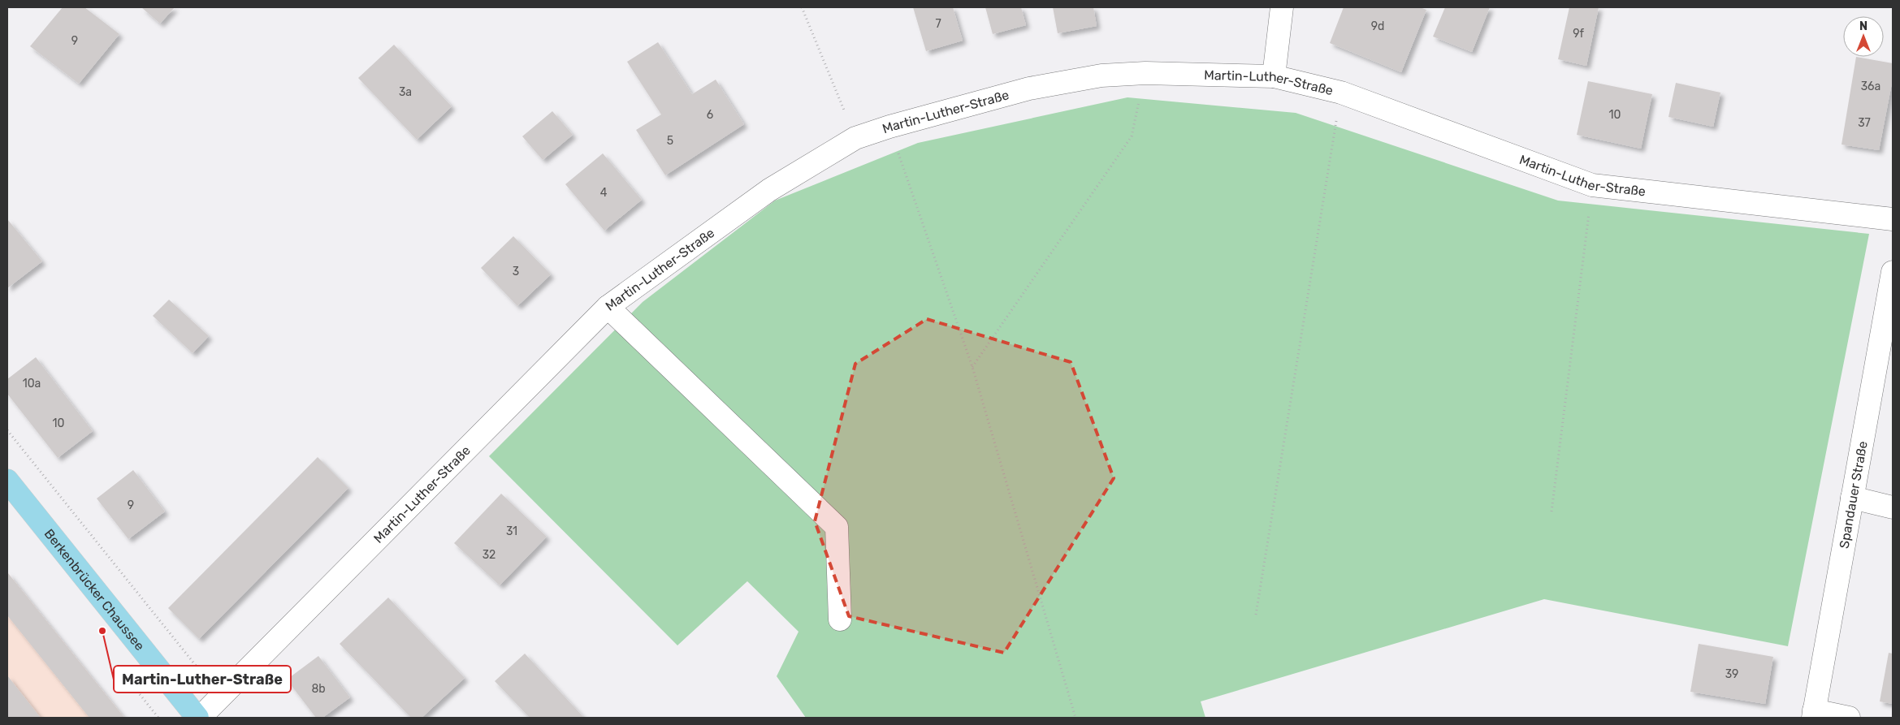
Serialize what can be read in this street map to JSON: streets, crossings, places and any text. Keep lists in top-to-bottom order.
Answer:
{
  "streets": {
    "main road": ["Berkenbrücker Chaussee"],
    "street": ["Martin-Luther-Straße", "Spandauer Straße"]
  },
  "crossings": [
    ["Martin-Luther-Straße", "Berkenbrücker Chaussee"]
  ],
  "places": ["Martin-Luther-Straße"],
  "house_numbers": [
    "7",
    "9d",
    "9f",
    "9",
    "36a",
    "3a",
    "6",
    "10",
    "37",
    "5",
    "4",
    "3",
    "10a",
    "10",
    "9",
    "31",
    "32",
    "39",
    "8b"
  ],
  "north": "top"
}
